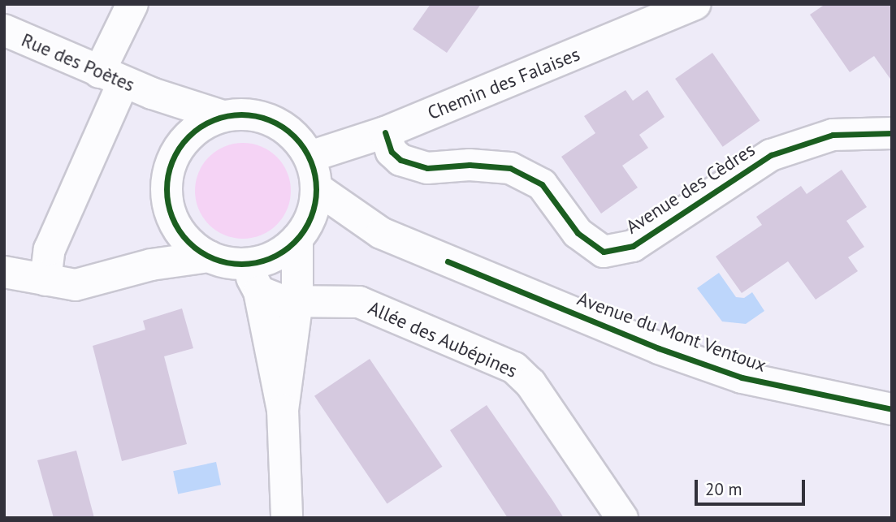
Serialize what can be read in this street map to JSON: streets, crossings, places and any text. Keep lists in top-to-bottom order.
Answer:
{
  "streets": {
    "street": [
      "Rue des Poètes",
      "Chemin des Falaises",
      "Avenue des Cèdres",
      "Avenue du Mont Ventoux",
      "Allée des Aubépines"
    ]
  },
  "crossings": [
    ["Rue des Poètes", "Chemin des Falaises"],
    ["Rue des Poètes", "Avenue du Mont Ventoux"],
    ["Chemin des Falaises", "Avenue des Cèdres"],
    ["Chemin des Falaises", "Avenue du Mont Ventoux"]
  ],
  "scale_bar": "20 m"
}
